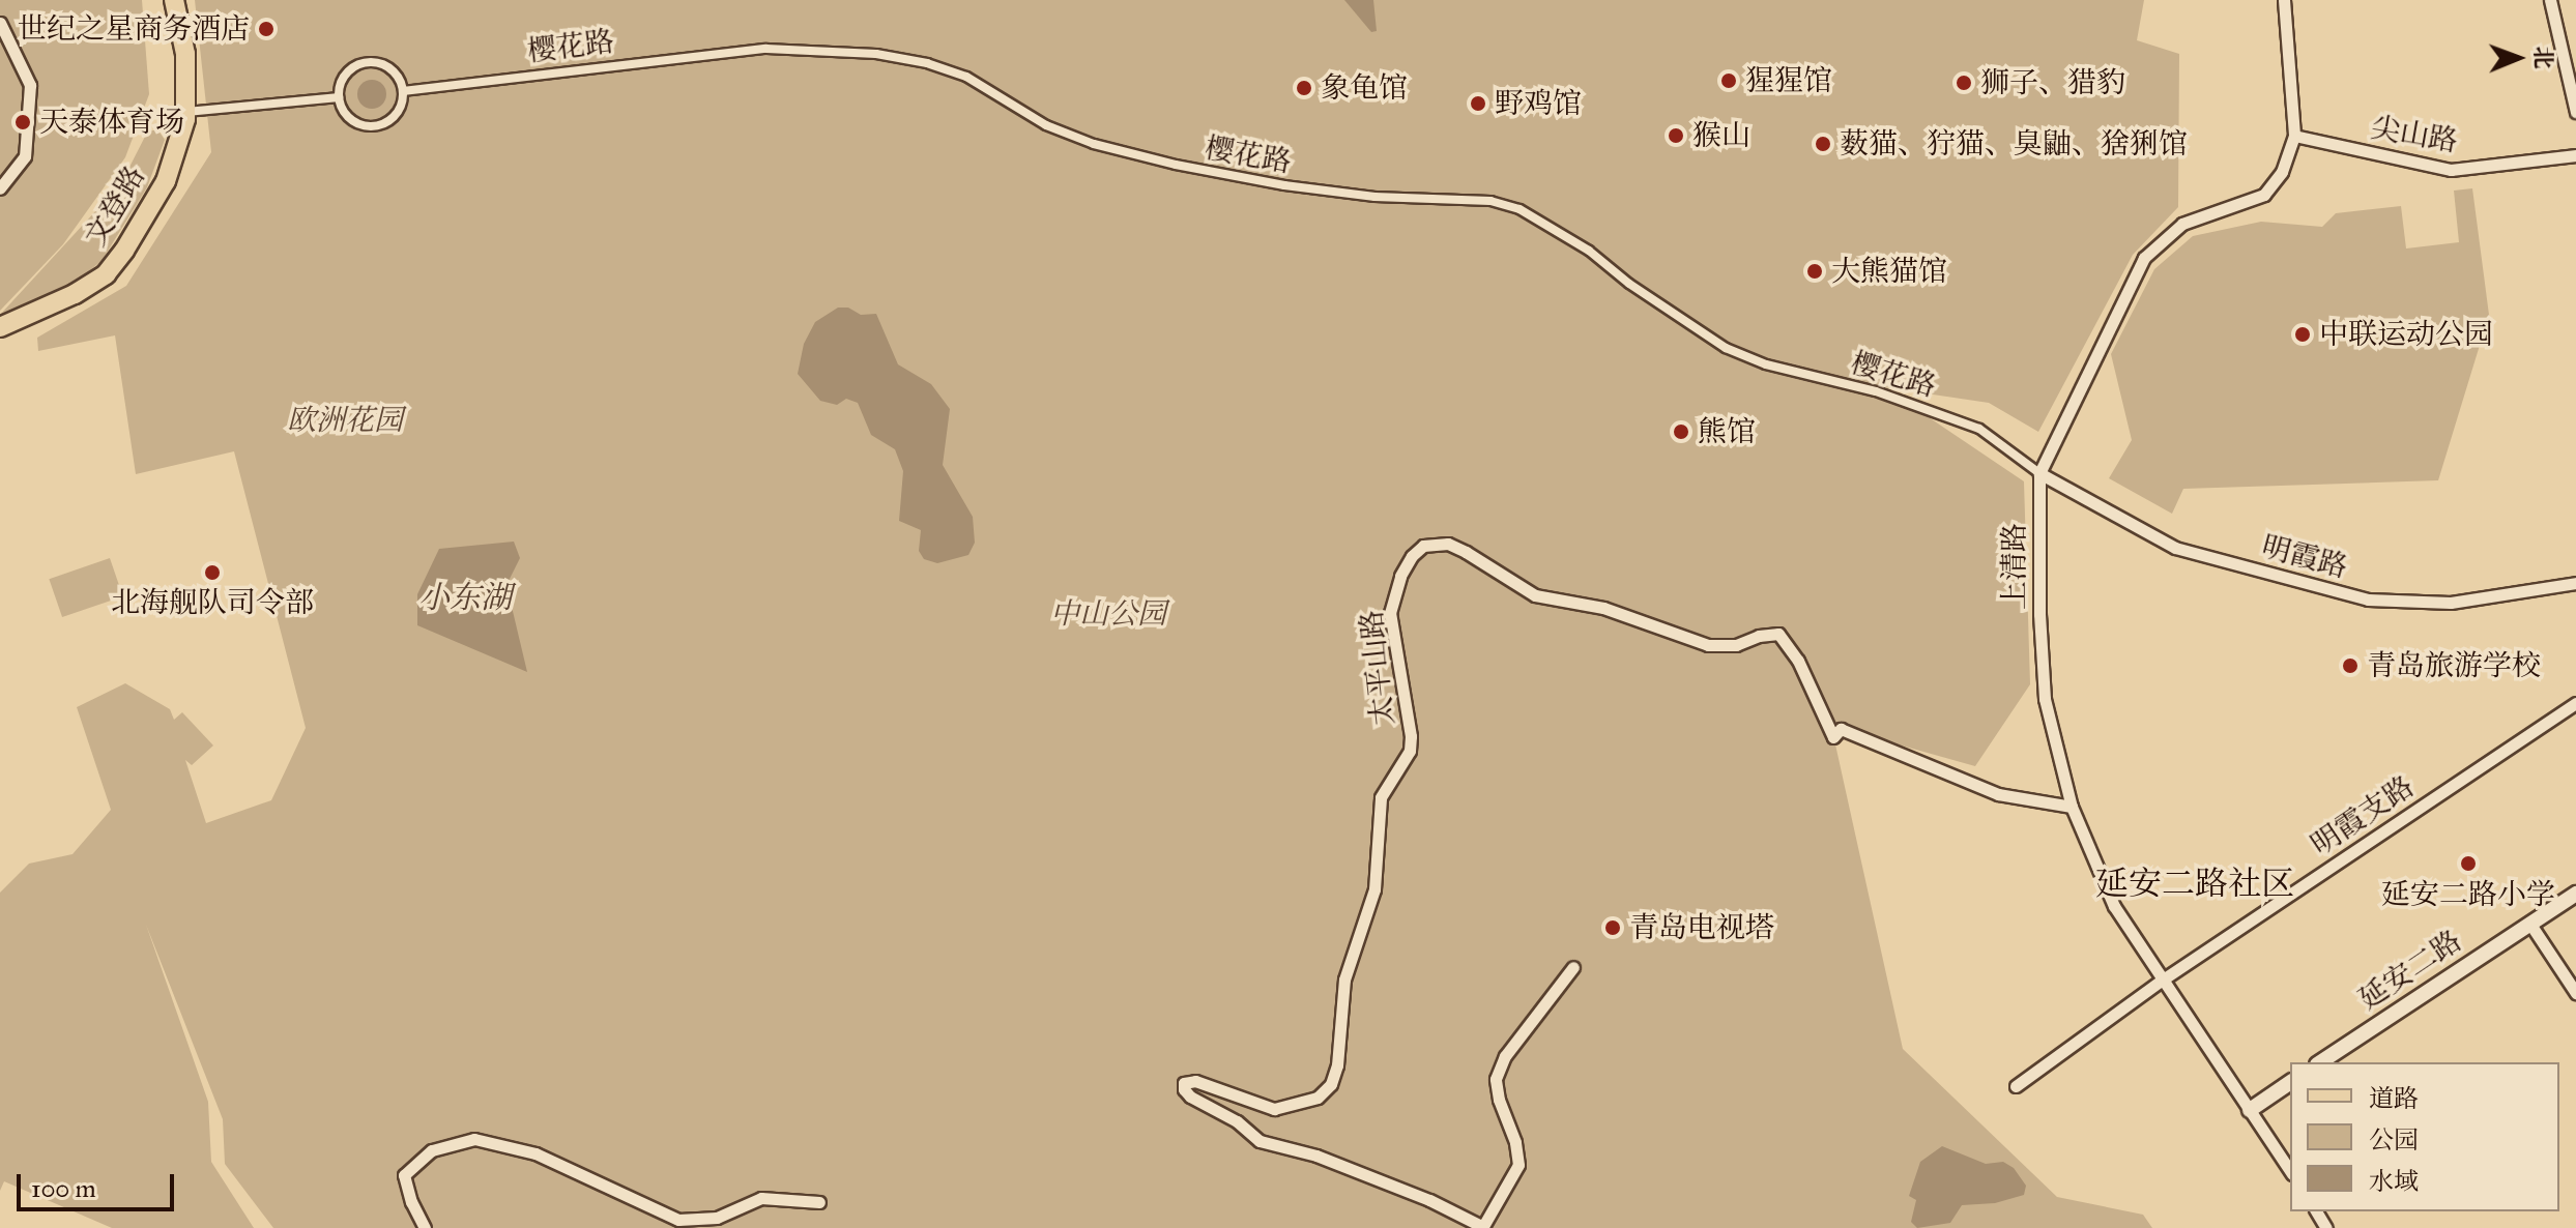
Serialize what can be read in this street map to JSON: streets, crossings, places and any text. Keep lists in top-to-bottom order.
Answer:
{
  "streets": {
    "main road": ["文登路"],
    "street": [
      "樱花路",
      "尖山路",
      "明霞路",
      "上清路",
      "太平山路",
      "明霞支路",
      "延安二路"
    ]
  },
  "crossings": [
    ["樱花路", "明霞路"],
    ["樱花路", "上清路"],
    ["尖山路", "上清路"],
    ["明霞路", "上清路"],
    ["上清路", "太平山路"],
    ["上清路", "明霞支路"]
  ],
  "districts": ["延安二路社区"],
  "water": ["小东湖"],
  "parks": ["欧洲花园", "中山公园"],
  "places": [
    "世纪之星商务酒店",
    "猩猩馆",
    "狮子、猎豹",
    "象龟馆",
    "野鸡馆",
    "天泰体育场",
    "猴山",
    "薮猫、狞猫、臭鼬、猞猁馆",
    "大熊猫馆",
    "中联运动公园",
    "熊馆",
    "北海舰队司令部",
    "青岛旅游学校",
    "延安二路小学",
    "青岛电视塔"
  ],
  "legend": ["道路", "公园", "水域"],
  "scale_bar": "100 m",
  "north": "right"
}
